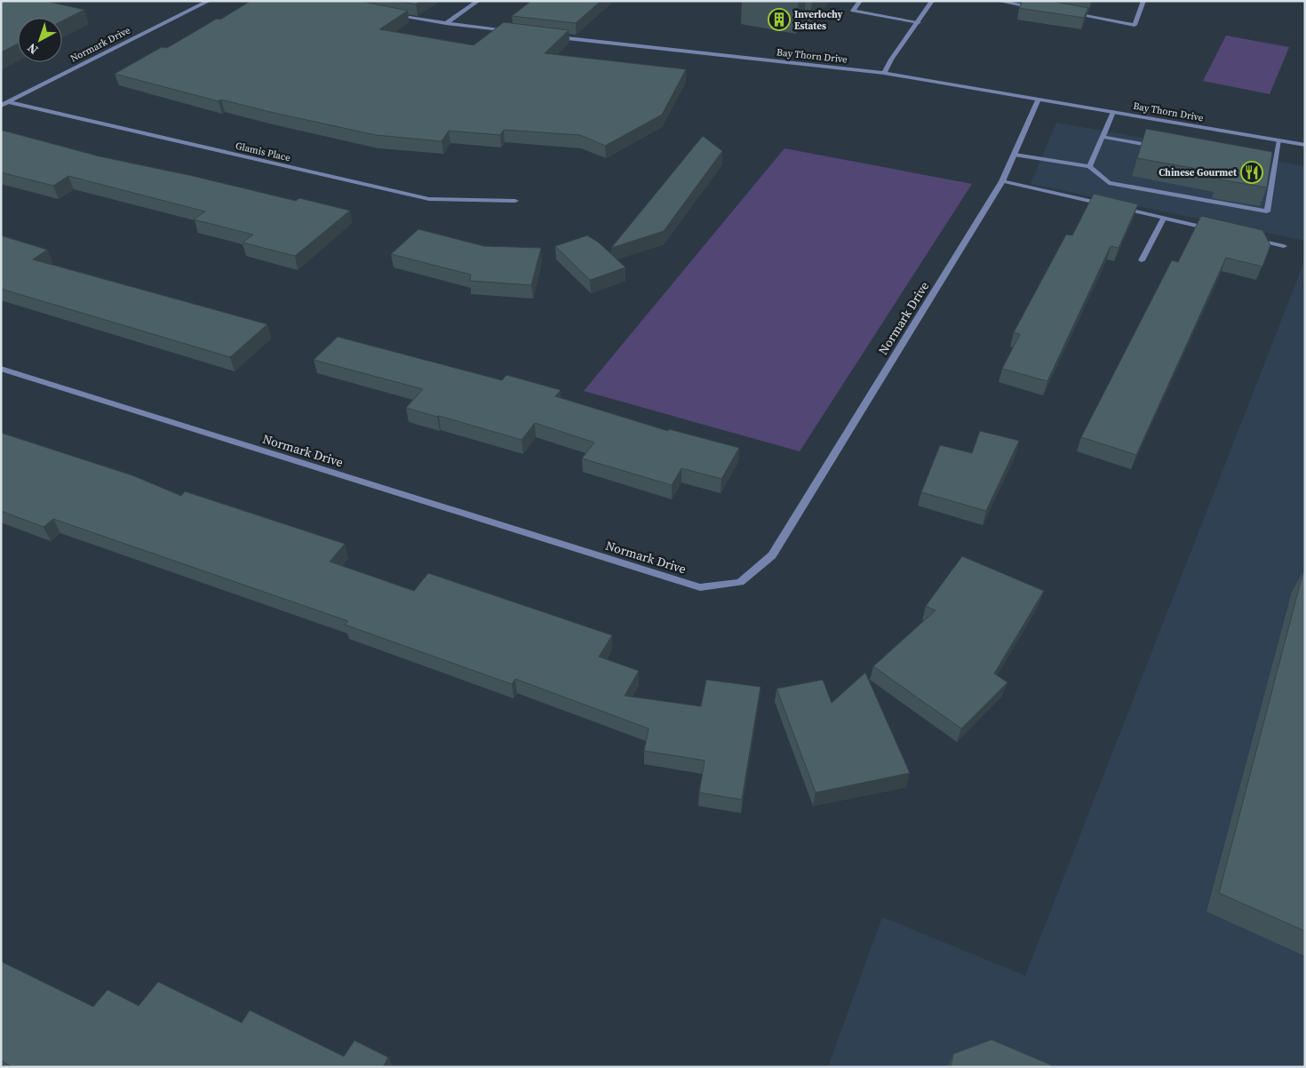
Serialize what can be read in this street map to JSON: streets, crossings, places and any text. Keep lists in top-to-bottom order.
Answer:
{
  "streets": {
    "street": ["Normark Drive", "Bay Thorn Drive", "Glamis Place"]
  },
  "crossings": [
    ["Normark Drive", "Bay Thorn Drive"],
    ["Normark Drive", "Glamis Place"]
  ],
  "places": {
    "building": ["Inverlochy Estates"],
    "restaurant": ["Chinese Gourmet"]
  },
  "north": "bottom left"
}
